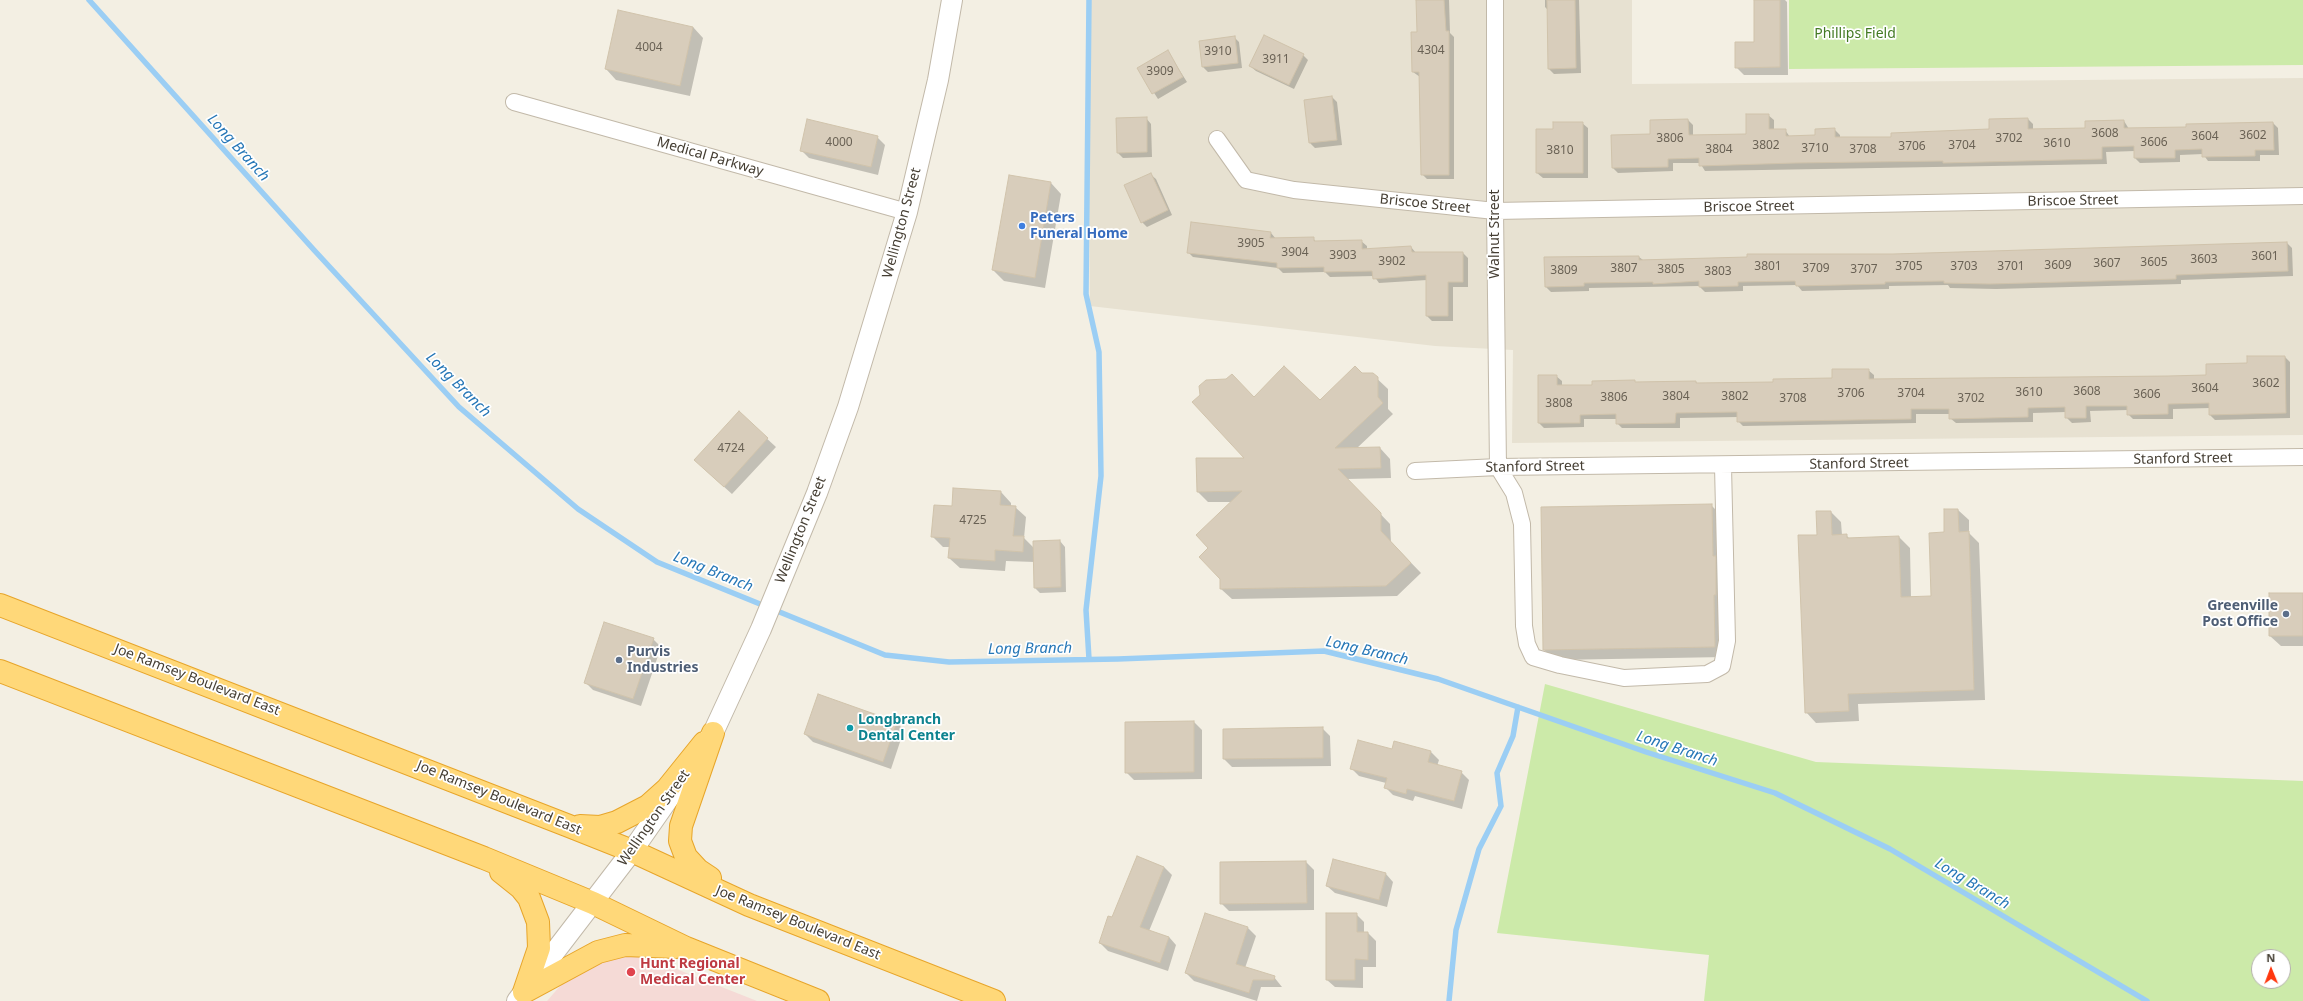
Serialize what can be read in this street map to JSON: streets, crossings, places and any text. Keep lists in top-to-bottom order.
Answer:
{
  "streets": {
    "highway": ["Joe Ramsey Boulevard East"],
    "street": [
      "Medical Parkway",
      "Briscoe Street",
      "Wellington Street",
      "Walnut Street",
      "Stanford Street"
    ]
  },
  "crossings": [
    ["Medical Parkway", "Wellington Street"],
    ["Briscoe Street", "Walnut Street"],
    ["Wellington Street", "Joe Ramsey Boulevard East"],
    ["Walnut Street", "Stanford Street"]
  ],
  "water": ["Long Branch"],
  "parks": ["Phillips Field"],
  "places": [
    "Peters Funeral Home",
    "Greenville Post Office",
    "Purvis Industries",
    "Longbranch Dental Center",
    "Hunt Regional Medical Center"
  ],
  "house_numbers": [
    "4004",
    "4304",
    "3910",
    "3911",
    "3909",
    "3608",
    "3602",
    "3604",
    "3806",
    "3702",
    "4000",
    "3606",
    "3610",
    "3802",
    "3704",
    "3706",
    "3710",
    "3804",
    "3708",
    "3810",
    "3905",
    "3904",
    "3903",
    "3601",
    "3603",
    "3902",
    "3605",
    "3607",
    "3609",
    "3801",
    "3705",
    "3703",
    "3701",
    "3807",
    "3709",
    "3805",
    "3707",
    "3809",
    "3803",
    "3602",
    "3604",
    "3608",
    "3610",
    "3706",
    "3704",
    "3606",
    "3804",
    "3802",
    "3806",
    "3708",
    "3702",
    "3808",
    "4724",
    "4725"
  ],
  "north": "top"
}
